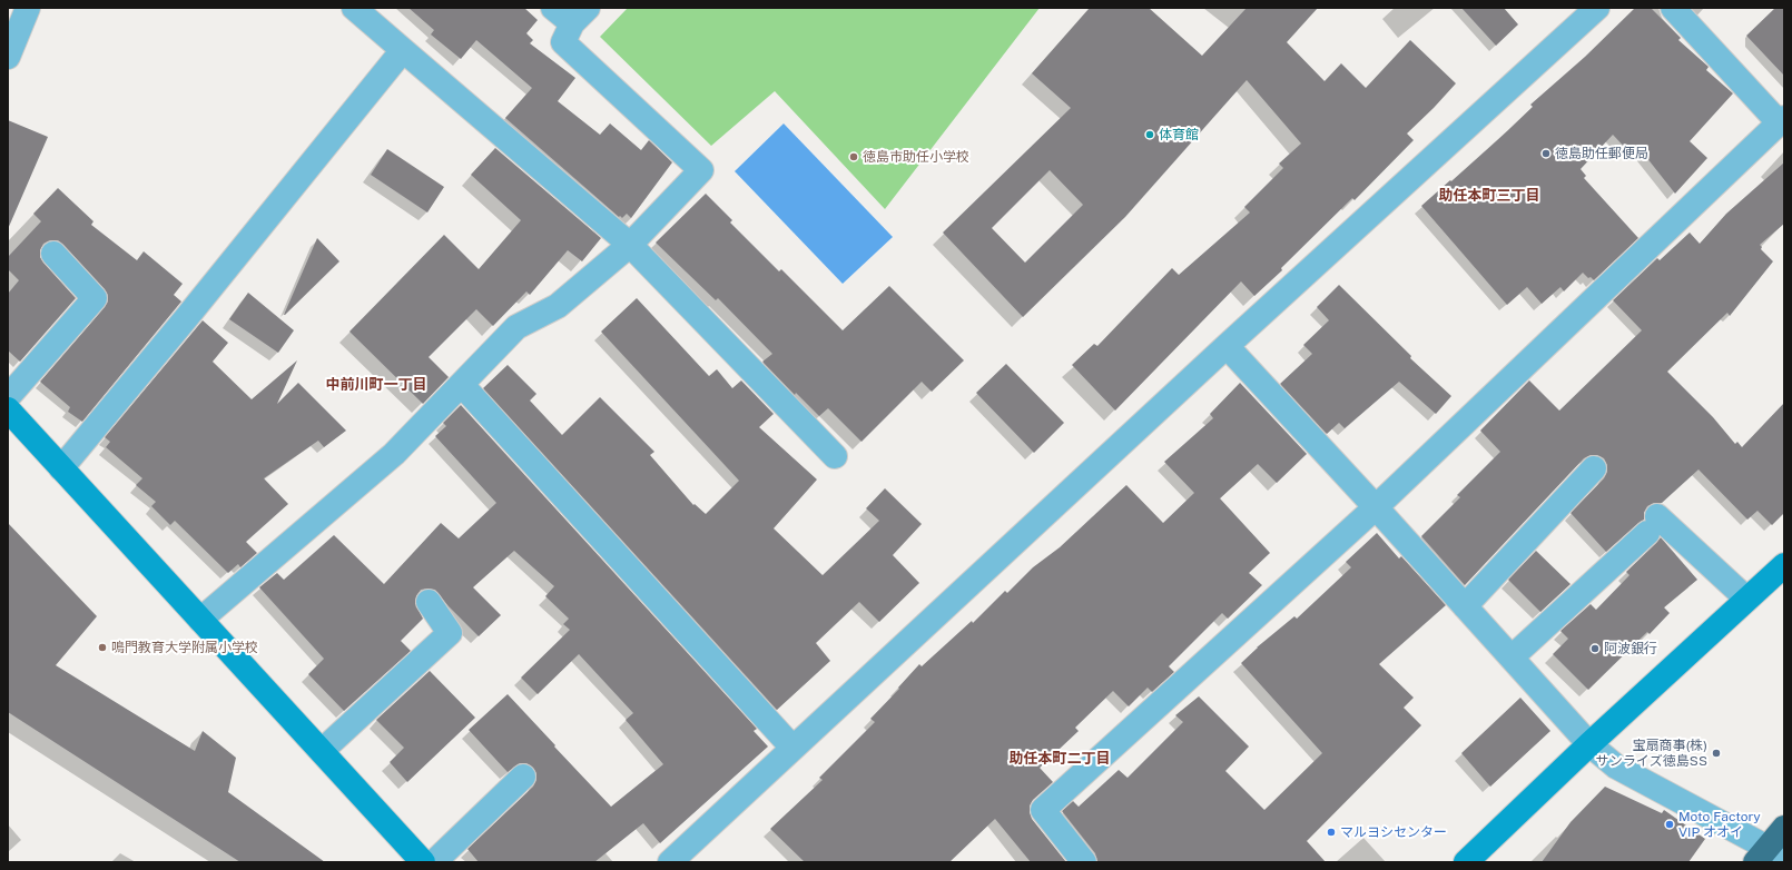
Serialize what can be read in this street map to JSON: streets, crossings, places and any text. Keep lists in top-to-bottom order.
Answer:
{
  "districts": ["助任本町三丁目", "中前川町一丁目", "助任本町二丁目"],
  "places": [
    "体育館",
    "徳島助任郵便局",
    "徳島市助任小学校",
    "鳴門教育大学附属小学校",
    "阿波銀行",
    "宝扇商事(株) サンライズ徳島SS",
    "Moto Factory VIP オオイ",
    "マルヨシセンター"
  ]
}
